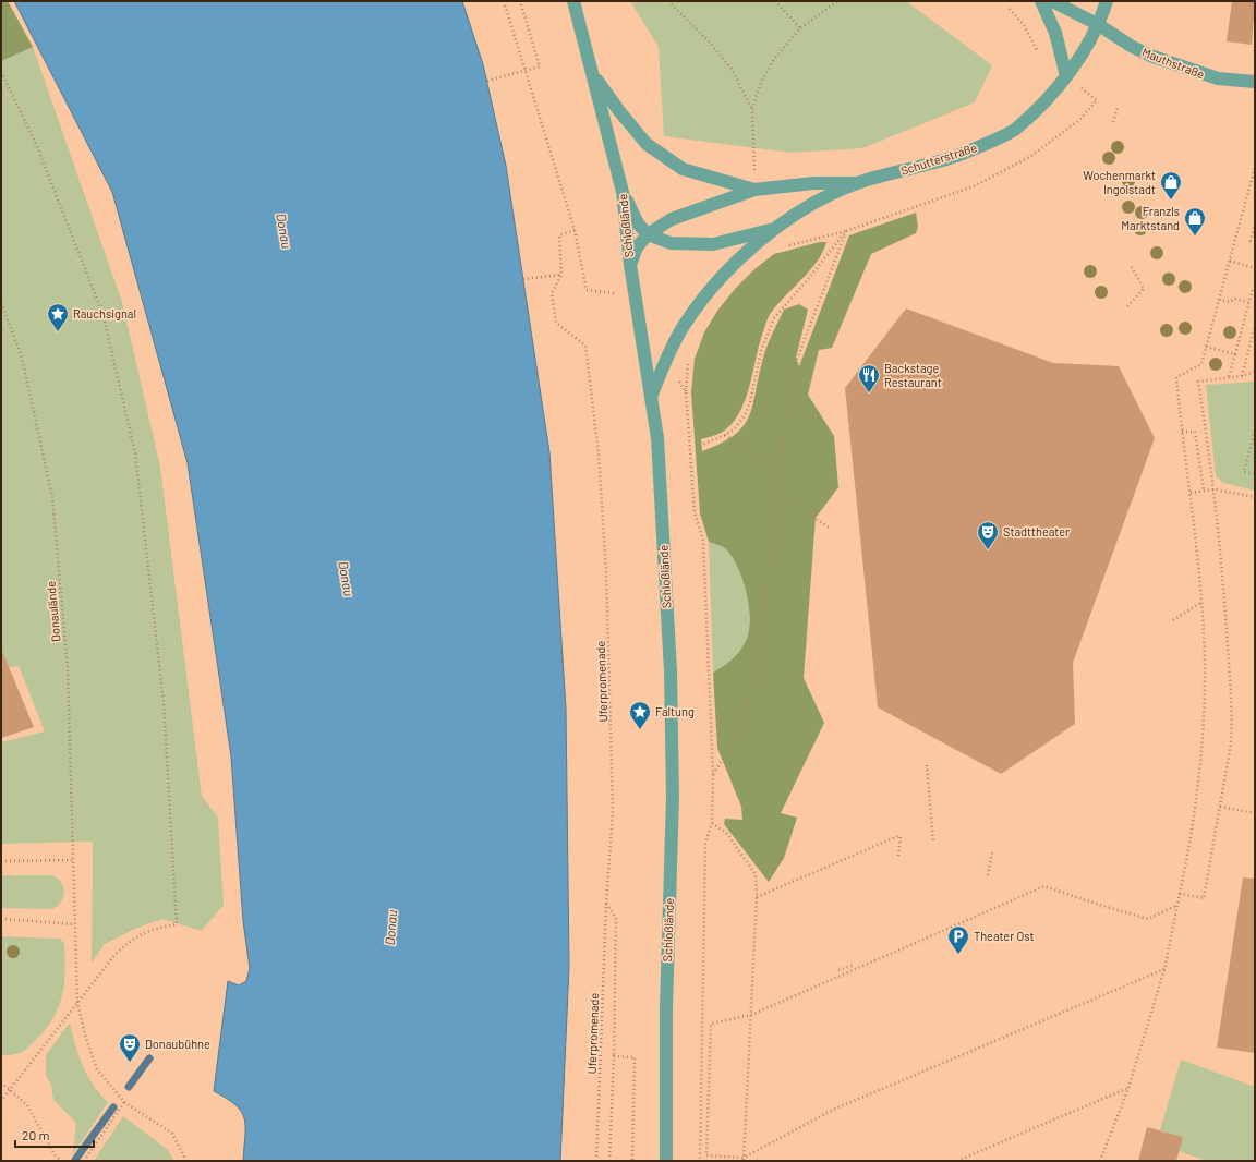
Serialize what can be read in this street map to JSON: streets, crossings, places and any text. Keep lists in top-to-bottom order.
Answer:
{
  "streets": {
    "street": ["Mauthstraße", "Schutterstraße", "Schloßlände"],
    "path": ["Donaulände", "Uferpromenade"]
  },
  "crossings": [
    ["Mauthstraße", "Schutterstraße"],
    ["Schutterstraße", "Schloßlände"]
  ],
  "water": ["Donau"],
  "places": {
    "shop": ["Wochenmarkt Ingolstadt", "Franzls Marktstand"],
    "place": ["Rauchsignal", "Faltung"],
    "restaurant": ["Backstage Restaurant"],
    "theatre": ["Stadttheater", "Donaubühne"],
    "parking": ["Theater Ost"]
  },
  "scale_bar": "20 m"
}
